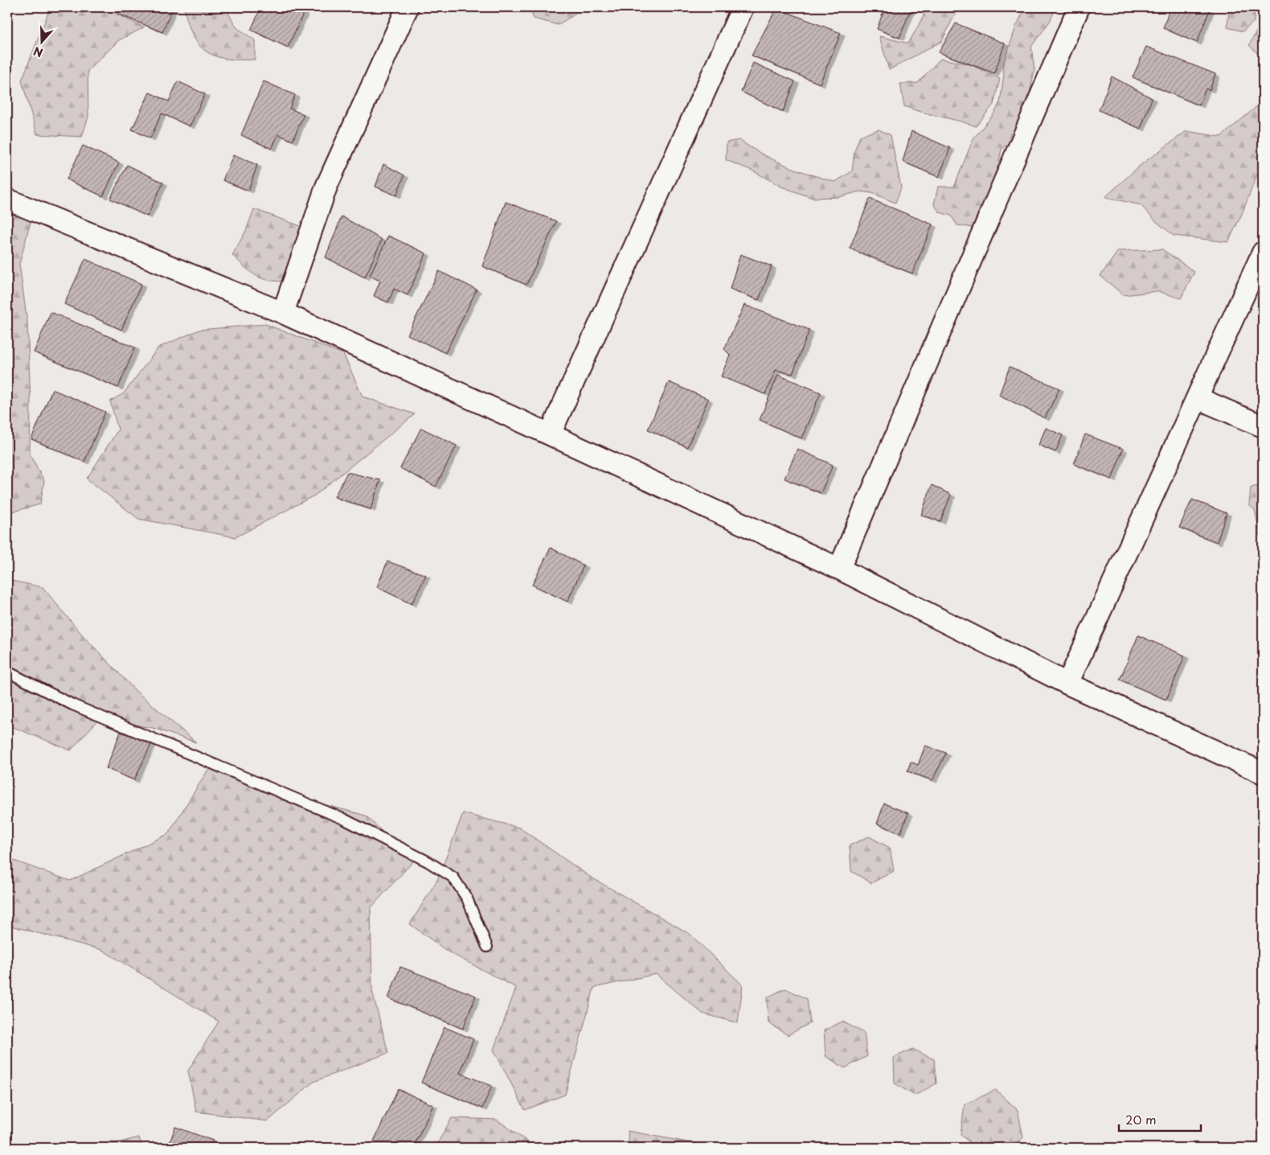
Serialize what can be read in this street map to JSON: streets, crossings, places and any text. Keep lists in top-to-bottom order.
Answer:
{
  "scale_bar": "20 m",
  "north": "bottom"
}
